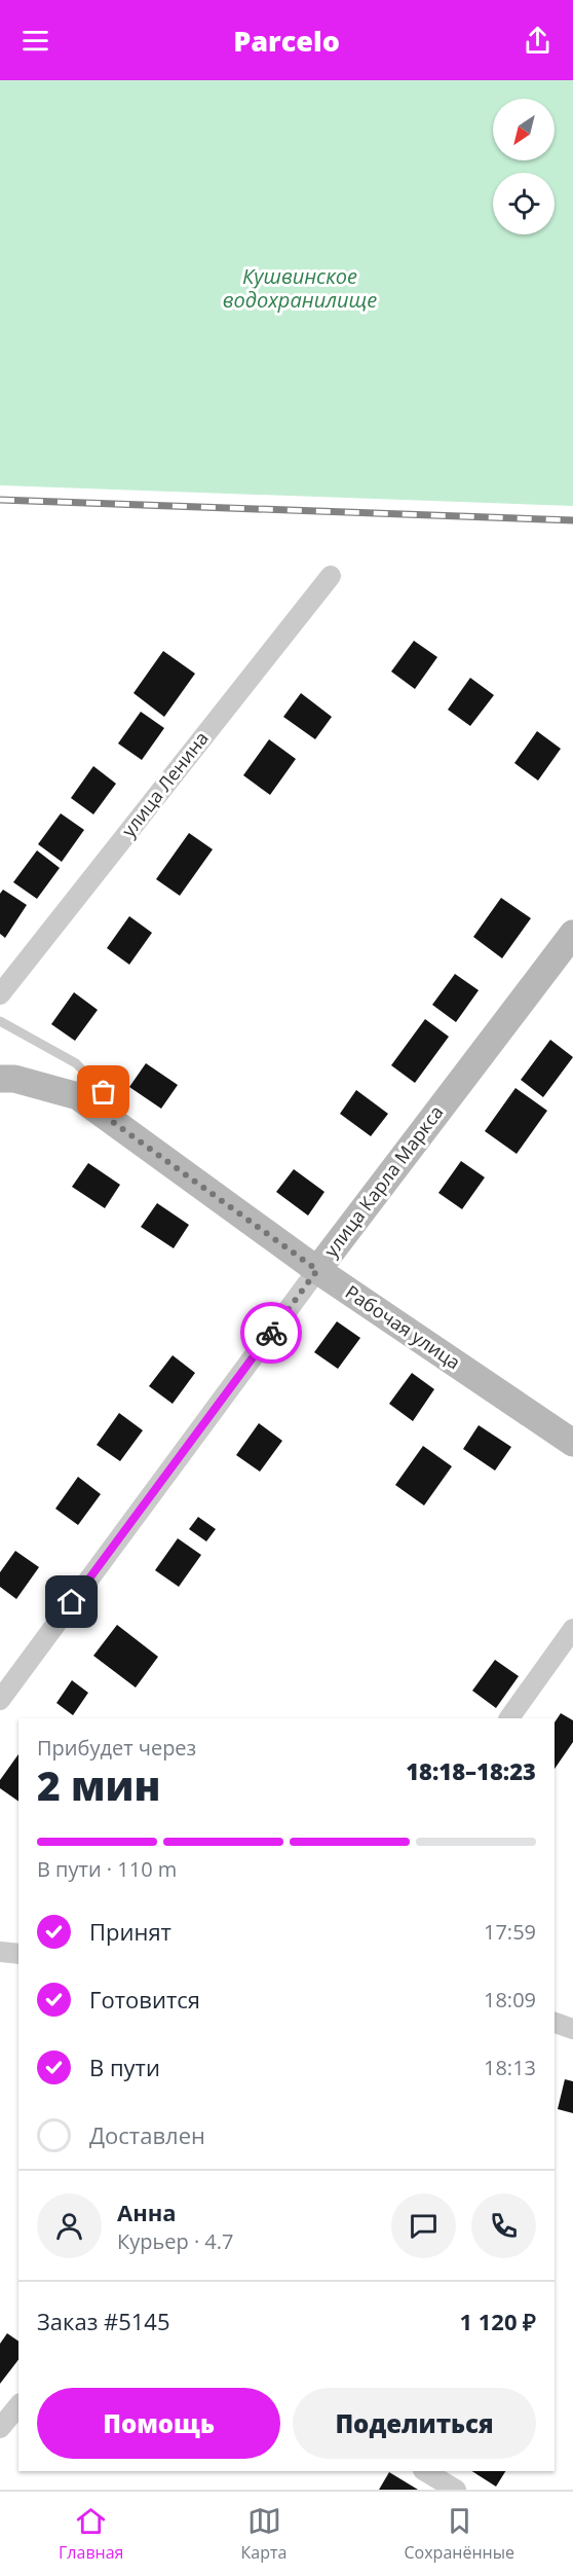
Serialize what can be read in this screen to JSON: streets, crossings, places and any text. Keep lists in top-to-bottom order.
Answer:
{
  "streets": {
    "main road": ["улица Карла Маркса", "Рабочая улица"],
    "street": ["улица Ленина"]
  },
  "crossings": [
    ["улица Карла Маркса", "Рабочая улица"]
  ],
  "water": ["Кушвинское водохранилище"],
  "north": "bottom left",
  "page": {
    "header": "Parcelo",
    "heading": ["2 мин", "Прибудет через", "18:18–18:23"],
    "panel": [
      "Анна",
      "Курьер · 4.7",
      "Заказ #5145",
      "1 120 ₽"
    ],
    "bar": "В пути · 110 m",
    "list": [
      ["Принят", "17:59"],
      ["Готовится", "18:09"],
      ["В пути", "18:13"],
      "Доставлен"
    ],
    "buttons": ["Помощь", "Поделиться"],
    "tabs": ["Главная", "Карта", "Сохранённые"]
  }
}
